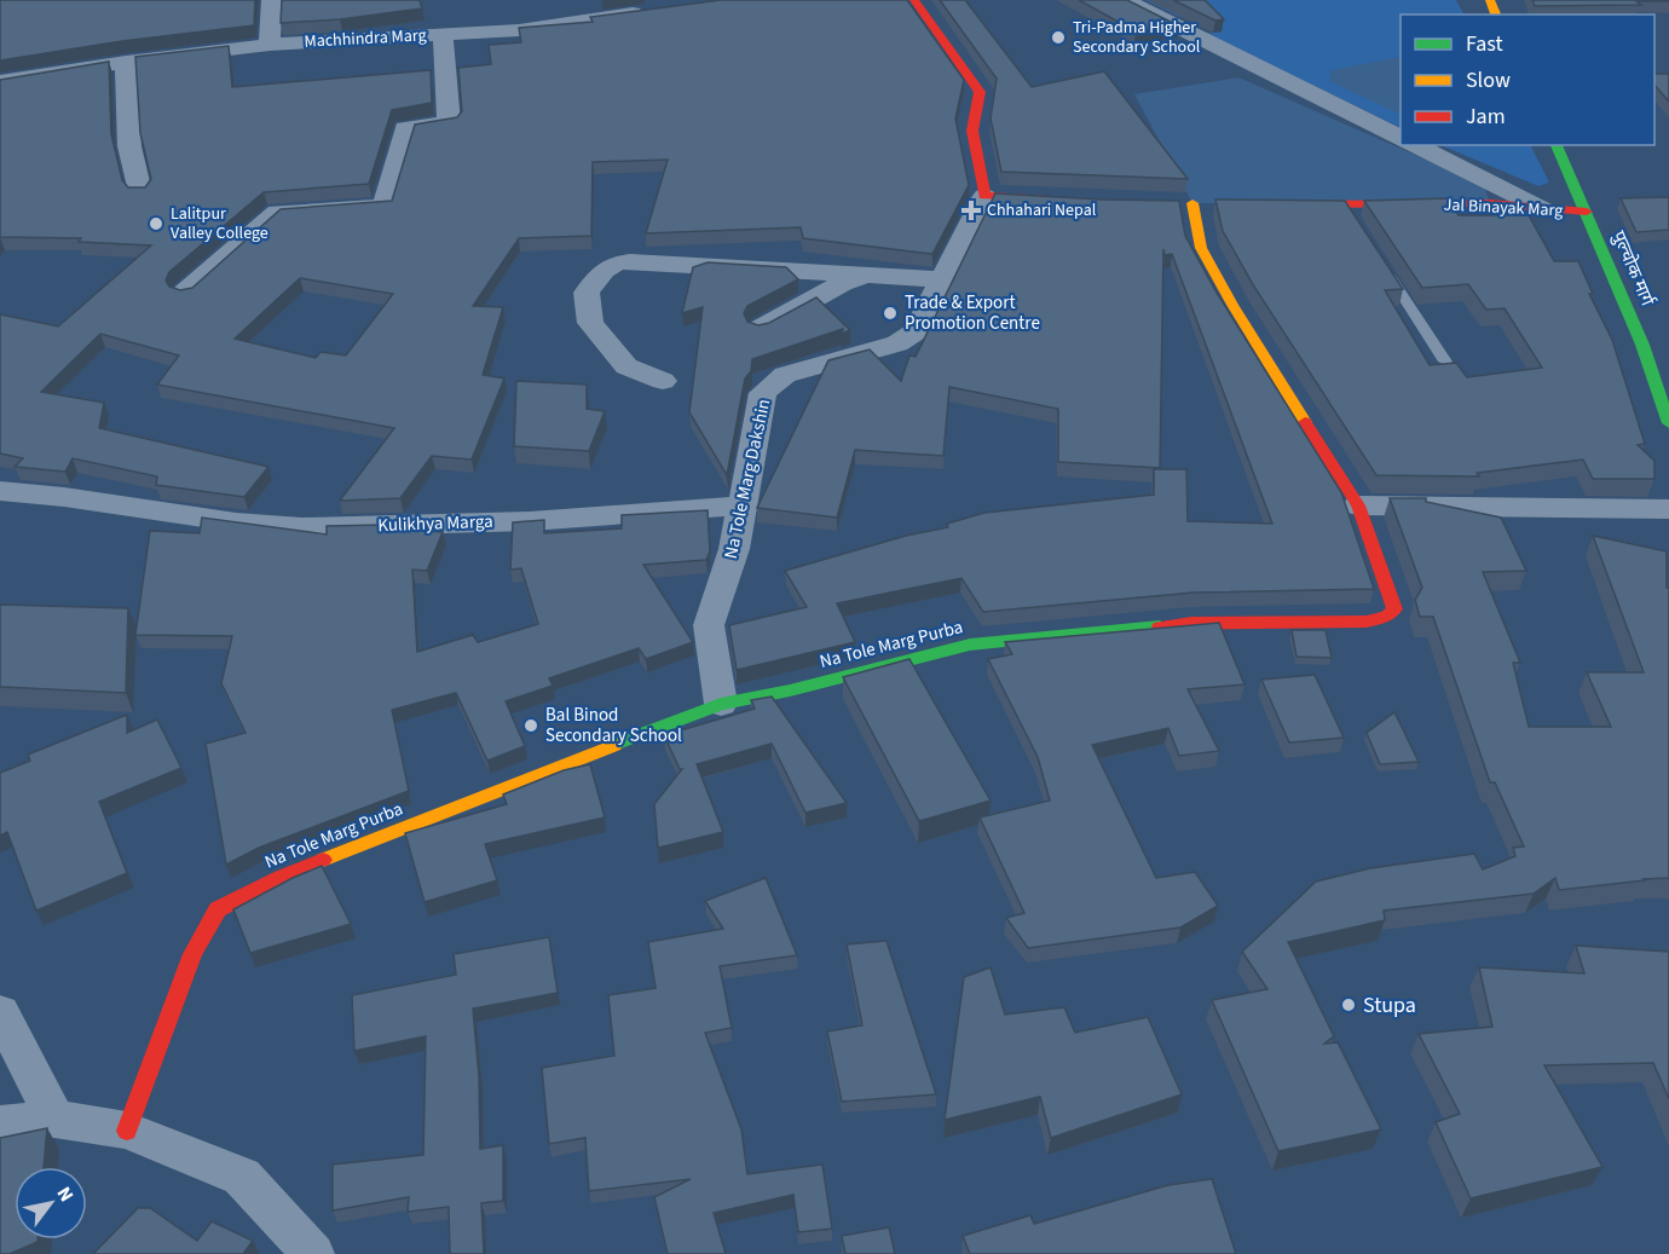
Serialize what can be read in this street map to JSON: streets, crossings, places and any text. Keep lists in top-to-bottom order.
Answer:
{
  "streets": {
    "street": [
      "Machhindra Marg",
      "Jal Binayak Marg",
      "पुल्चोक मार्ग",
      "Na Tole Marg Dakshin",
      "Kulikhya Marga",
      "Na Tole Marg Purba"
    ]
  },
  "crossings": [
    ["Jal Binayak Marg", "पुल्चोक मार्ग"],
    ["Na Tole Marg Dakshin", "Kulikhya Marga"],
    ["Na Tole Marg Dakshin", "Na Tole Marg Purba"]
  ],
  "places": {
    "other": [
      "Tri-Padma Higher Secondary School",
      "Lalitpur Valley College",
      "Trade & Export Promotion Centre",
      "Bal Binod Secondary School",
      "Stupa"
    ],
    "health": ["Chhahari Nepal"]
  },
  "legend": ["Fast", "Slow", "Jam"],
  "north": "top right"
}
